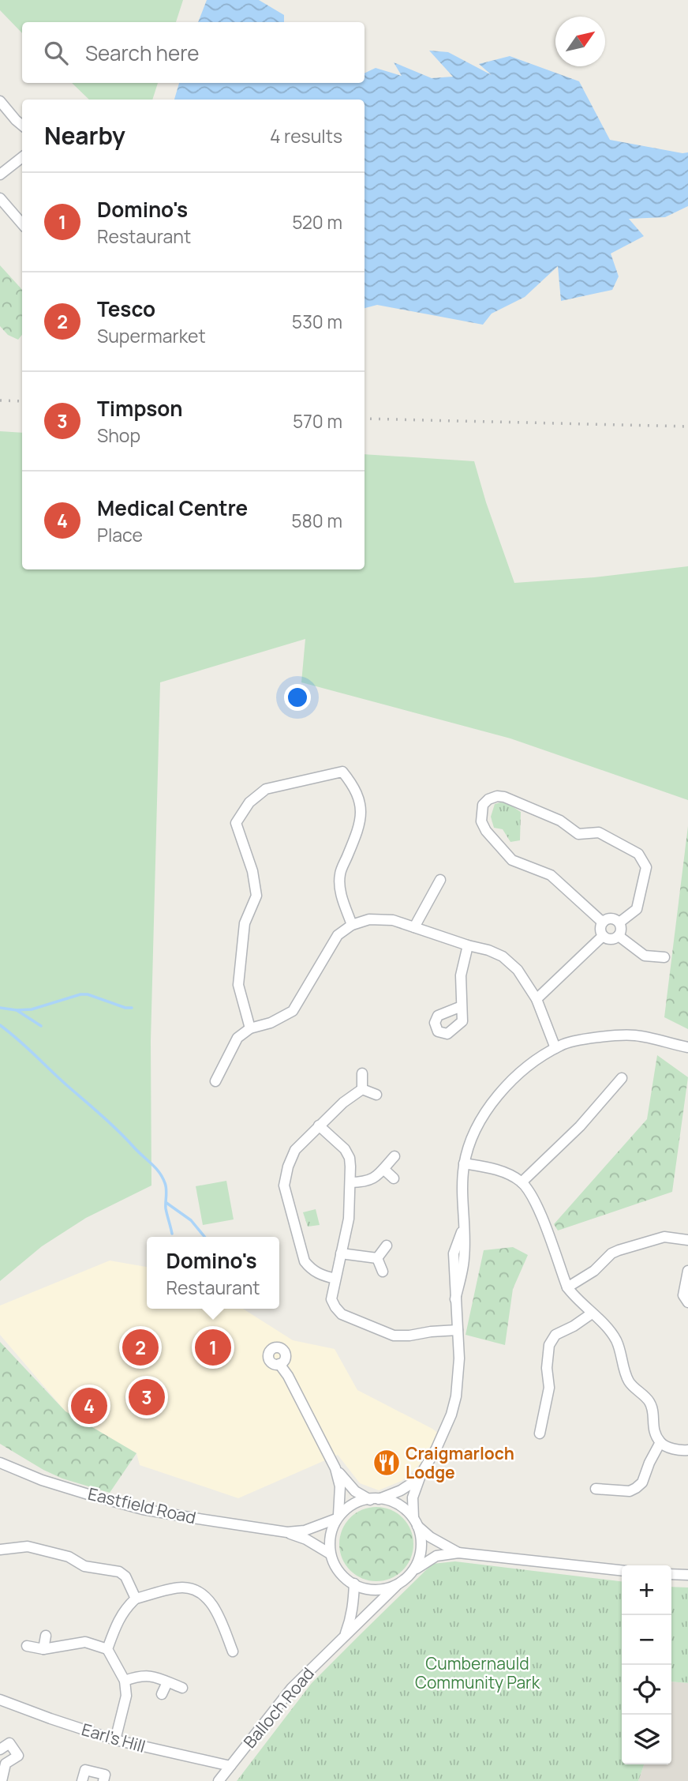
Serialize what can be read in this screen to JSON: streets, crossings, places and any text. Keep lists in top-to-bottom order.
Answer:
{
  "streets": {
    "street": ["Eastfield Road", "Balloch Road", "Earl's Hill"]
  },
  "crossings": [
    ["Eastfield Road", "Balloch Road"],
    ["Balloch Road", "Earl's Hill"]
  ],
  "parks": ["Cumbernauld Community Park"],
  "places": {
    "restaurant": ["Craigmarloch Lodge"]
  },
  "north": "top right",
  "page": {
    "search": "Search here",
    "heading": ["Nearby", "4 results"],
    "list": [
      {
        "mark": "1",
        "name": "Domino's",
        "note": "Restaurant",
        "value": "520 m"
      },
      {
        "mark": "2",
        "name": "Tesco",
        "note": "Supermarket",
        "value": "530 m"
      },
      {
        "mark": "3",
        "name": "Timpson",
        "note": "Shop",
        "value": "570 m"
      },
      {
        "mark": "4",
        "name": "Medical Centre",
        "note": "Place",
        "value": "580 m"
      }
    ],
    "popup": ["Domino's", "Restaurant"],
    "pins": [
      "1",
      "2",
      "3",
      "4"
    ],
    "map_buttons": ["+", "−"]
  }
}
